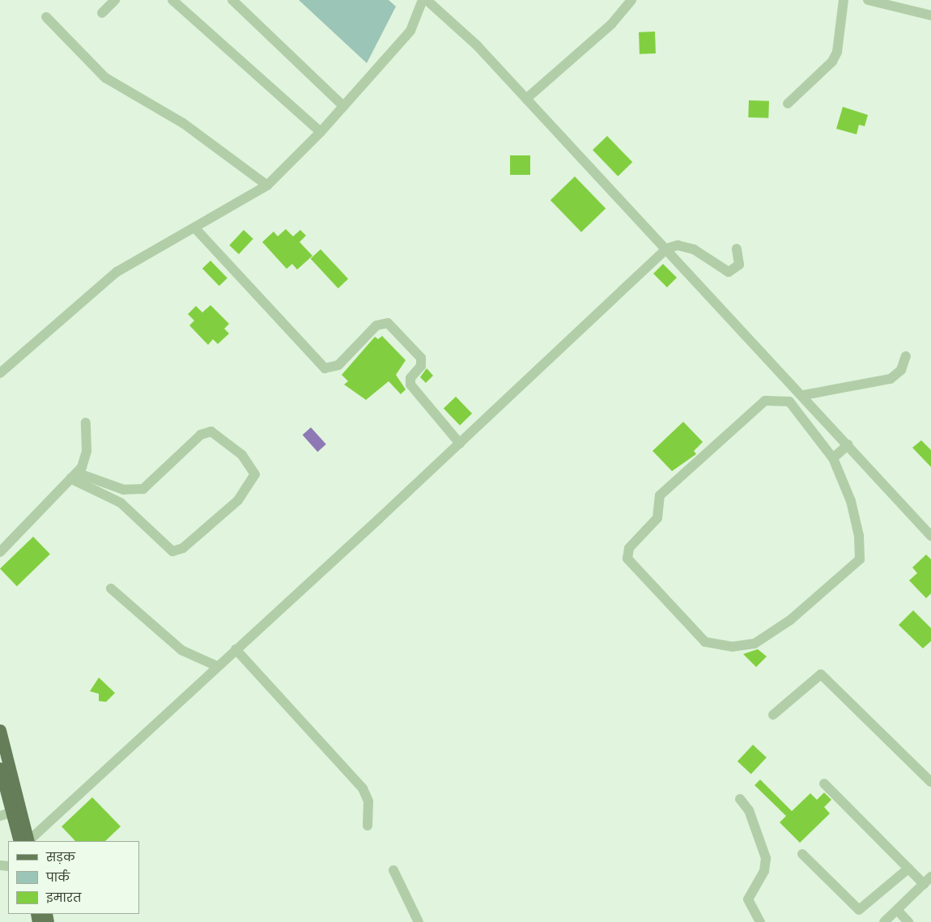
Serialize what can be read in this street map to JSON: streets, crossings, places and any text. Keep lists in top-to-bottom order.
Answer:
{
  "legend": ["सड़क", "पार्क", "इमारत"]
}
